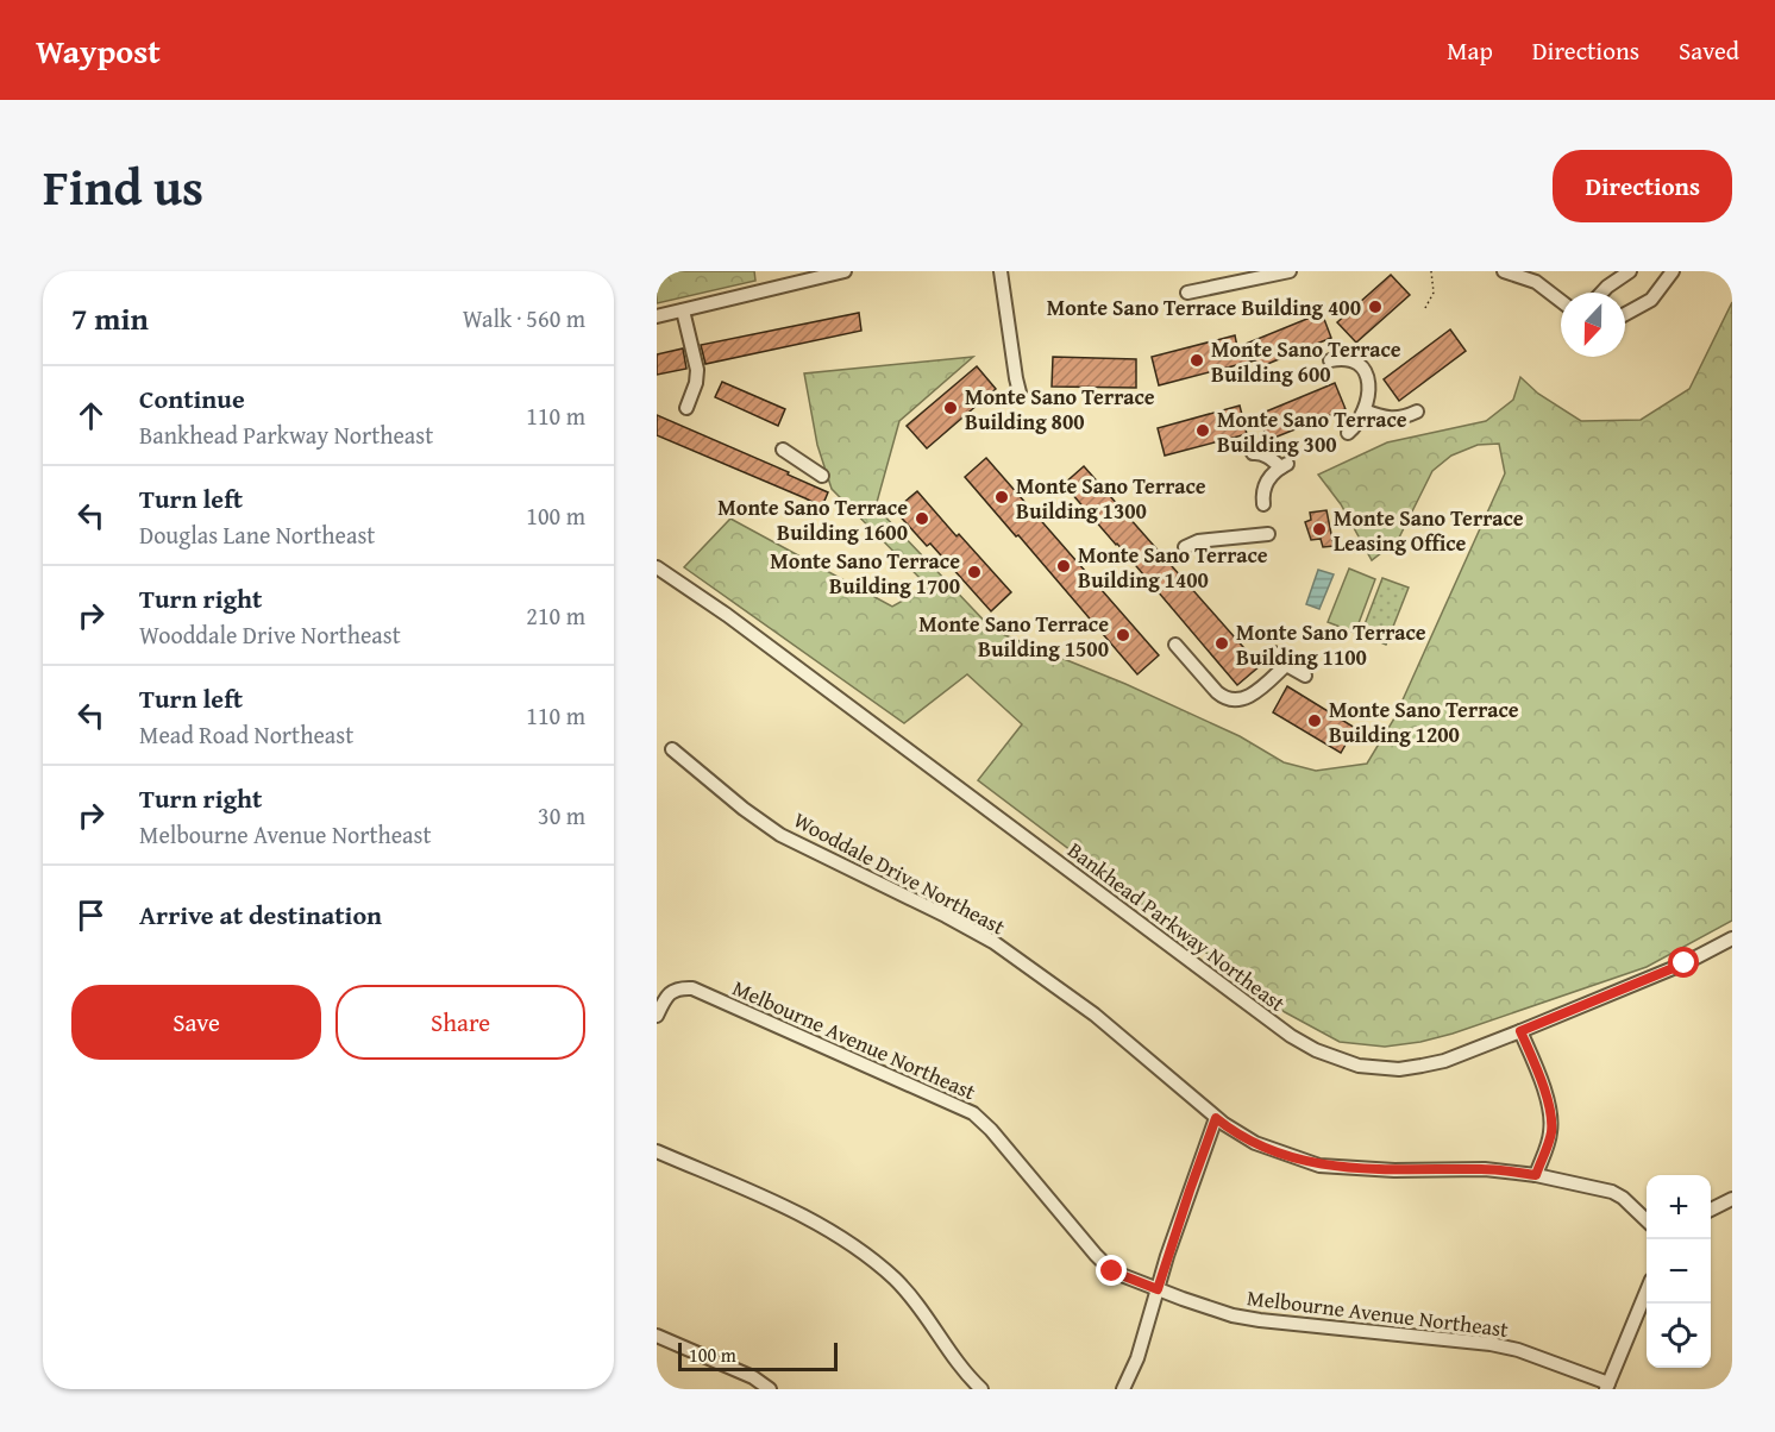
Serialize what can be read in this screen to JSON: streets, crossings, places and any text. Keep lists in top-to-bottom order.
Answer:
{
  "streets": {
    "street": ["Wooddale Drive Northeast", "Bankhead Parkway Northeast", "Melbourne Avenue Northeast"]
  },
  "places": [
    "Monte Sano Terrace Building 400",
    "Monte Sano Terrace Building 600",
    "Monte Sano Terrace Building 800",
    "Monte Sano Terrace Building 300",
    "Monte Sano Terrace Building 1300",
    "Monte Sano Terrace Building 1600",
    "Monte Sano Terrace Leasing Office",
    "Monte Sano Terrace Building 1400",
    "Monte Sano Terrace Building 1700",
    "Monte Sano Terrace Building 1500",
    "Monte Sano Terrace Building 1100",
    "Monte Sano Terrace Building 1200"
  ],
  "scale_bar": "100 m",
  "north": "bottom",
  "page": {
    "header": "Waypost",
    "nav": ["Map", "Directions", "Saved"],
    "title": "Find us",
    "buttons": [
      "Directions",
      ["Save", "Share"]
    ],
    "heading": ["7 min", "Walk · 560 m"],
    "list": [
      ["Continue", "Bankhead Parkway Northeast", "110 m"],
      ["Turn left", "Douglas Lane Northeast", "100 m"],
      ["Turn right", "Wooddale Drive Northeast", "210 m"],
      ["Turn left", "Mead Road Northeast", "110 m"],
      ["Turn right", "Melbourne Avenue Northeast", "30 m"],
      "Arrive at destination"
    ],
    "map_buttons": ["+", "−"],
    "scale": "100 m"
  }
}
